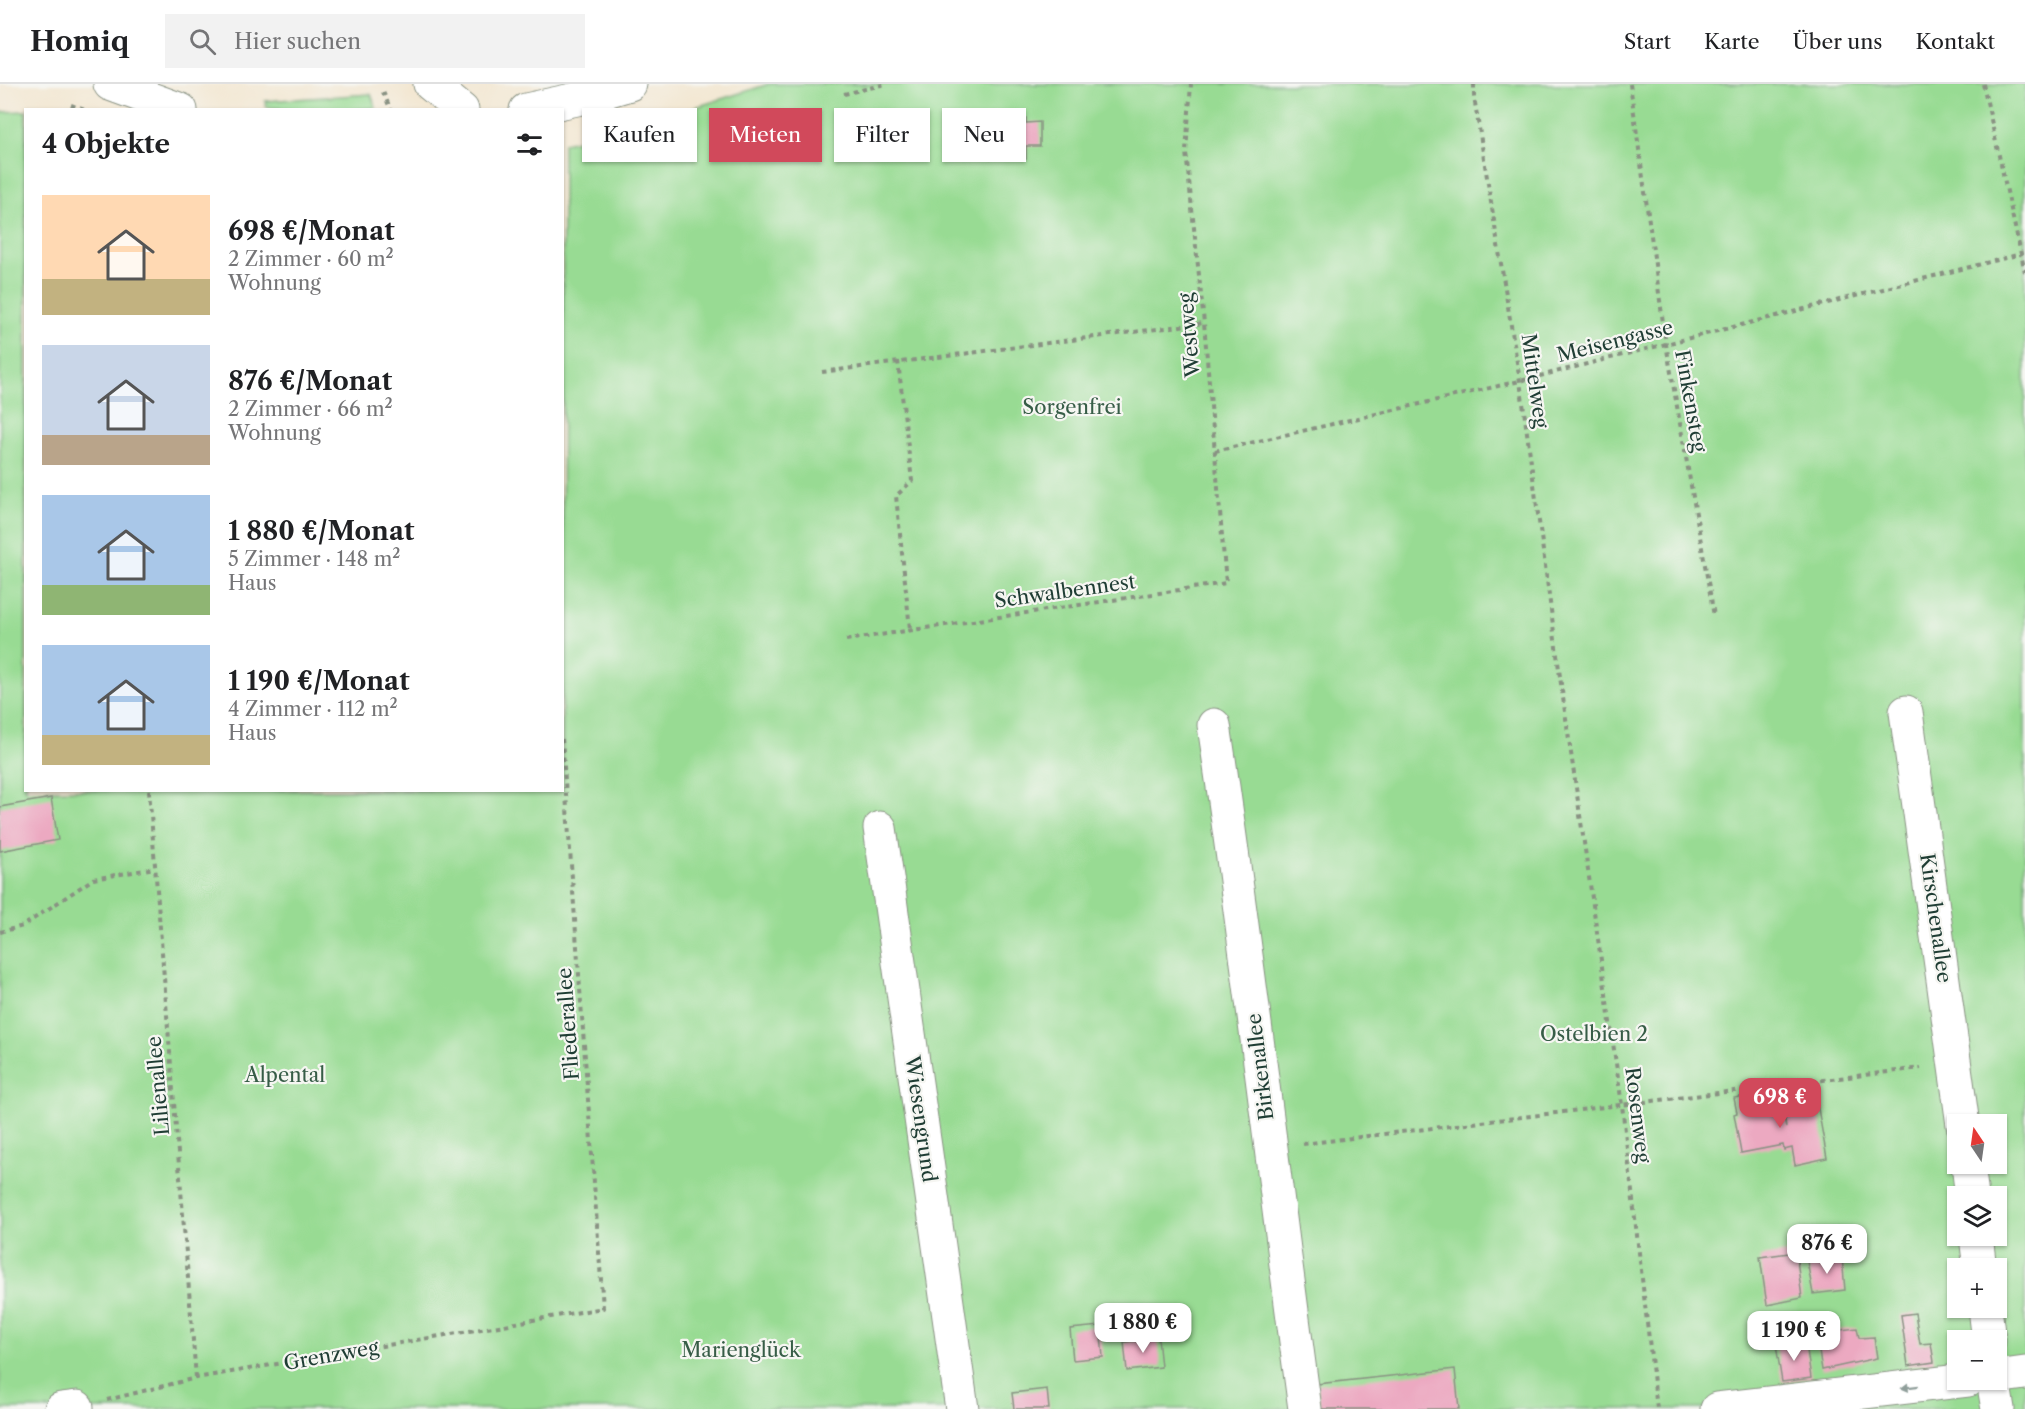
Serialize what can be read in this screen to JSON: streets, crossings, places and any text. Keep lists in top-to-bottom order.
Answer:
{
  "streets": {
    "main road": ["Kirschenallee", "Birkenallee", "Wiesengrund"],
    "path": [
      "Westweg",
      "Meisengasse",
      "Mittelweg",
      "Finkensteg",
      "Schwalbennest",
      "Fliederallee",
      "Lilienallee",
      "Rosenweg",
      "Grenzweg"
    ]
  },
  "crossings": [
    ["Westweg", "Meisengasse"],
    ["Westweg", "Schwalbennest"],
    ["Meisengasse", "Mittelweg"],
    ["Meisengasse", "Finkensteg"],
    ["Mittelweg", "Rosenweg"],
    ["Fliederallee", "Grenzweg"],
    ["Lilienallee", "Grenzweg"]
  ],
  "parks": [
    "Sorgenfrei",
    "Ostelbien 2",
    "Alpental",
    "Marienglück"
  ],
  "north": "top",
  "page": {
    "header": "Homiq",
    "search": "Hier suchen",
    "nav": [
      "Start",
      "Karte",
      "Über uns",
      "Kontakt"
    ],
    "chip": [
      "Kaufen",
      "Mieten",
      "Filter",
      "Neu"
    ],
    "heading": "4 Objekte",
    "list": [
      {
        "name": "698 €/Monat",
        "note": "2 Zimmer · 60 m² · Wohnung"
      },
      {
        "name": "876 €/Monat",
        "note": "2 Zimmer · 66 m² · Wohnung"
      },
      {
        "name": "1 880 €/Monat",
        "note": "5 Zimmer · 148 m² · Haus"
      },
      {
        "name": "1 190 €/Monat",
        "note": "4 Zimmer · 112 m² · Haus"
      }
    ],
    "price": [
      "698 €",
      "876 €",
      "1 880 €",
      "1 190 €"
    ],
    "map_buttons": ["+", "−"]
  }
}
